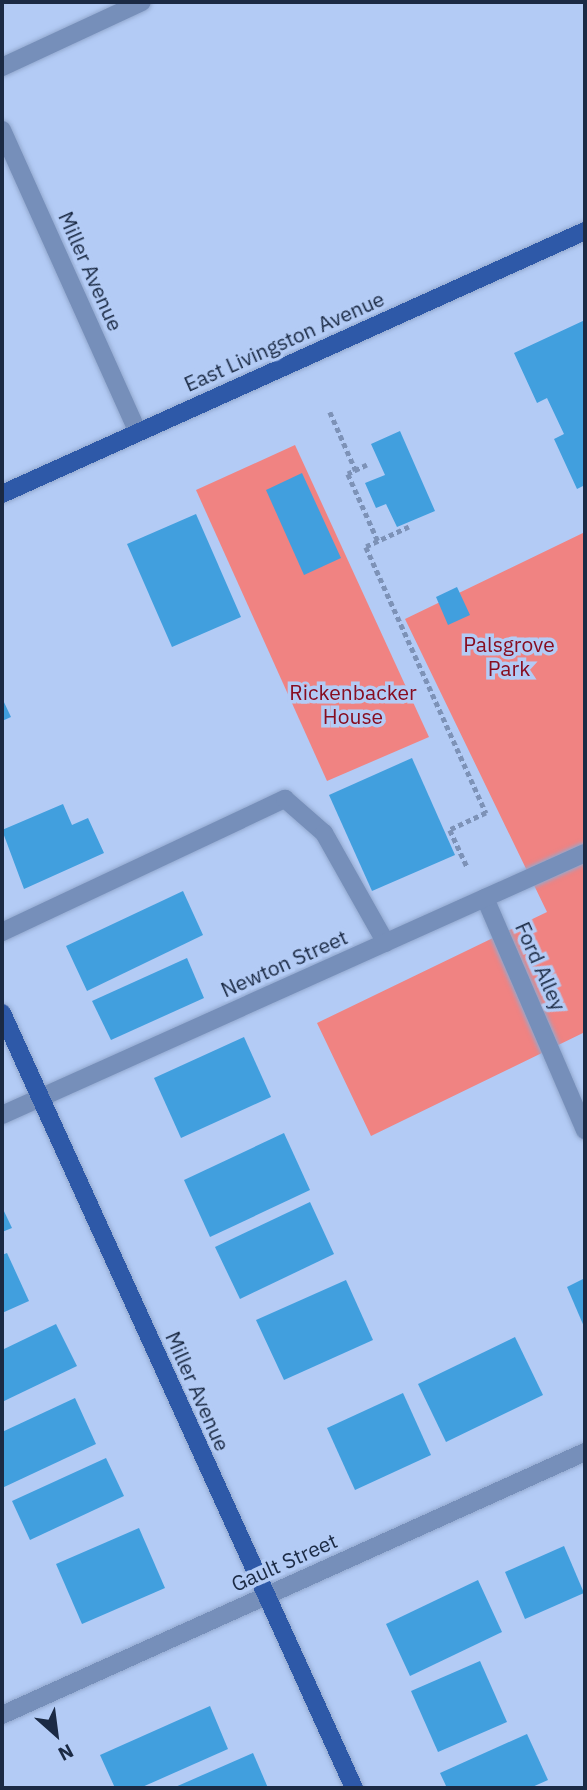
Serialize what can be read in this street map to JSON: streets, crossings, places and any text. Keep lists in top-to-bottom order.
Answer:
{
  "streets": {
    "main road": ["Miller Avenue", "East Livingston Avenue"],
    "street": ["Newton Street", "Ford Alley", "Gault Street"]
  },
  "crossings": [
    ["Miller Avenue", "East Livingston Avenue"],
    ["Miller Avenue", "Newton Street"],
    ["Miller Avenue", "Gault Street"],
    ["Newton Street", "Ford Alley"]
  ],
  "parks": ["Palsgrove Park", "Rickenbacker House"],
  "north": "bottom right"
}
